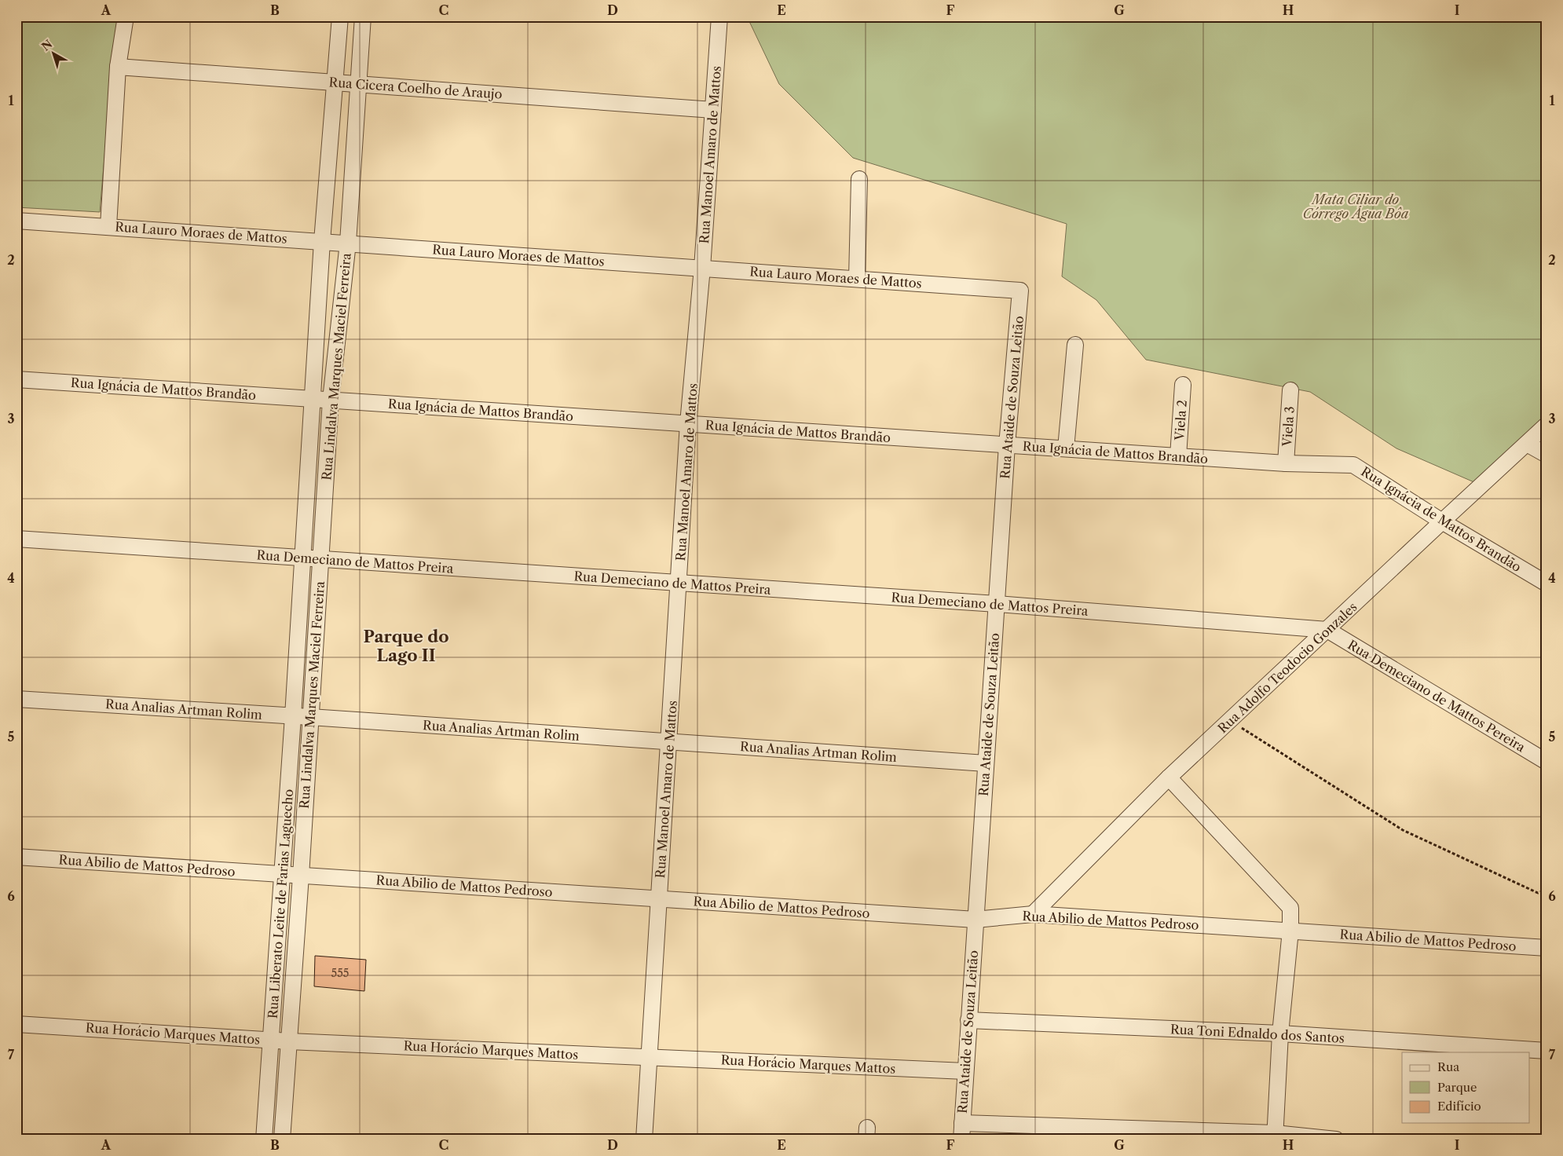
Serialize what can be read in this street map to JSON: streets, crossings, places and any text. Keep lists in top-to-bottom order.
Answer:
{
  "streets": {
    "street": [
      "Rua Cicera Coelho de Araujo",
      "Rua Manoel Amaro de Mattos",
      "Rua Lauro Moraes de Mattos",
      "Rua Lindalva Marques Maciel Ferreira",
      "Rua Ignácia de Mattos Brandão",
      "Rua Ataide de Souza Leitão",
      "Viela 2",
      "Viela 3",
      "Rua Demeciano de Mattos Preira",
      "Rua Adolfo Teodocio Gonzales",
      "Rua Demeciano de Mattos Pereira",
      "Rua Analias Artman Rolim",
      "Rua Abilio de Mattos Pedroso",
      "Rua Liberato Leite de Farias Laguecho",
      "Rua Horácio Marques Mattos",
      "Rua Toni Ednaldo dos Santos"
    ]
  },
  "crossings": [
    ["Rua Cicera Coelho de Araujo", "Rua Manoel Amaro de Mattos"],
    ["Rua Cicera Coelho de Araujo", "Rua Lindalva Marques Maciel Ferreira"],
    ["Rua Manoel Amaro de Mattos", "Rua Lauro Moraes de Mattos"],
    ["Rua Manoel Amaro de Mattos", "Rua Ignácia de Mattos Brandão"],
    ["Rua Manoel Amaro de Mattos", "Rua Demeciano de Mattos Preira"],
    ["Rua Manoel Amaro de Mattos", "Rua Analias Artman Rolim"],
    ["Rua Manoel Amaro de Mattos", "Rua Abilio de Mattos Pedroso"],
    ["Rua Manoel Amaro de Mattos", "Rua Horácio Marques Mattos"],
    ["Rua Lauro Moraes de Mattos", "Rua Lindalva Marques Maciel Ferreira"],
    ["Rua Lauro Moraes de Mattos", "Rua Ataide de Souza Leitão"],
    ["Rua Lindalva Marques Maciel Ferreira", "Rua Ignácia de Mattos Brandão"],
    ["Rua Lindalva Marques Maciel Ferreira", "Rua Demeciano de Mattos Preira"],
    ["Rua Lindalva Marques Maciel Ferreira", "Rua Analias Artman Rolim"],
    ["Rua Lindalva Marques Maciel Ferreira", "Rua Abilio de Mattos Pedroso"],
    ["Rua Lindalva Marques Maciel Ferreira", "Rua Liberato Leite de Farias Laguecho"],
    ["Rua Lindalva Marques Maciel Ferreira", "Rua Horácio Marques Mattos"],
    ["Rua Ignácia de Mattos Brandão", "Rua Ataide de Souza Leitão"],
    ["Rua Ignácia de Mattos Brandão", "Viela 2"],
    ["Rua Ignácia de Mattos Brandão", "Viela 3"],
    ["Rua Ignácia de Mattos Brandão", "Rua Adolfo Teodocio Gonzales"],
    ["Rua Ataide de Souza Leitão", "Rua Demeciano de Mattos Preira"],
    ["Rua Ataide de Souza Leitão", "Rua Analias Artman Rolim"],
    ["Rua Ataide de Souza Leitão", "Rua Abilio de Mattos Pedroso"],
    ["Rua Ataide de Souza Leitão", "Rua Horácio Marques Mattos"],
    ["Rua Ataide de Souza Leitão", "Rua Toni Ednaldo dos Santos"],
    ["Rua Demeciano de Mattos Preira", "Rua Adolfo Teodocio Gonzales"],
    ["Rua Demeciano de Mattos Preira", "Rua Demeciano de Mattos Pereira"],
    ["Rua Adolfo Teodocio Gonzales", "Rua Demeciano de Mattos Pereira"],
    ["Rua Adolfo Teodocio Gonzales", "Rua Abilio de Mattos Pedroso"],
    ["Rua Analias Artman Rolim", "Rua Liberato Leite de Farias Laguecho"],
    ["Rua Abilio de Mattos Pedroso", "Rua Liberato Leite de Farias Laguecho"],
    ["Rua Liberato Leite de Farias Laguecho", "Rua Horácio Marques Mattos"]
  ],
  "districts": ["Parque do Lago II"],
  "parks": ["Mata Ciliar do Córrego Água Bôa"],
  "house_numbers": ["555"],
  "legend": ["Rua", "Parque", "Edifício"],
  "north": "top left",
  "grid": {
    "columns": [
      "A",
      "B",
      "C",
      "D",
      "E",
      "F",
      "G",
      "H",
      "I"
    ],
    "rows": [
      "1",
      "2",
      "3",
      "4",
      "5",
      "6",
      "7"
    ]
  }
}
